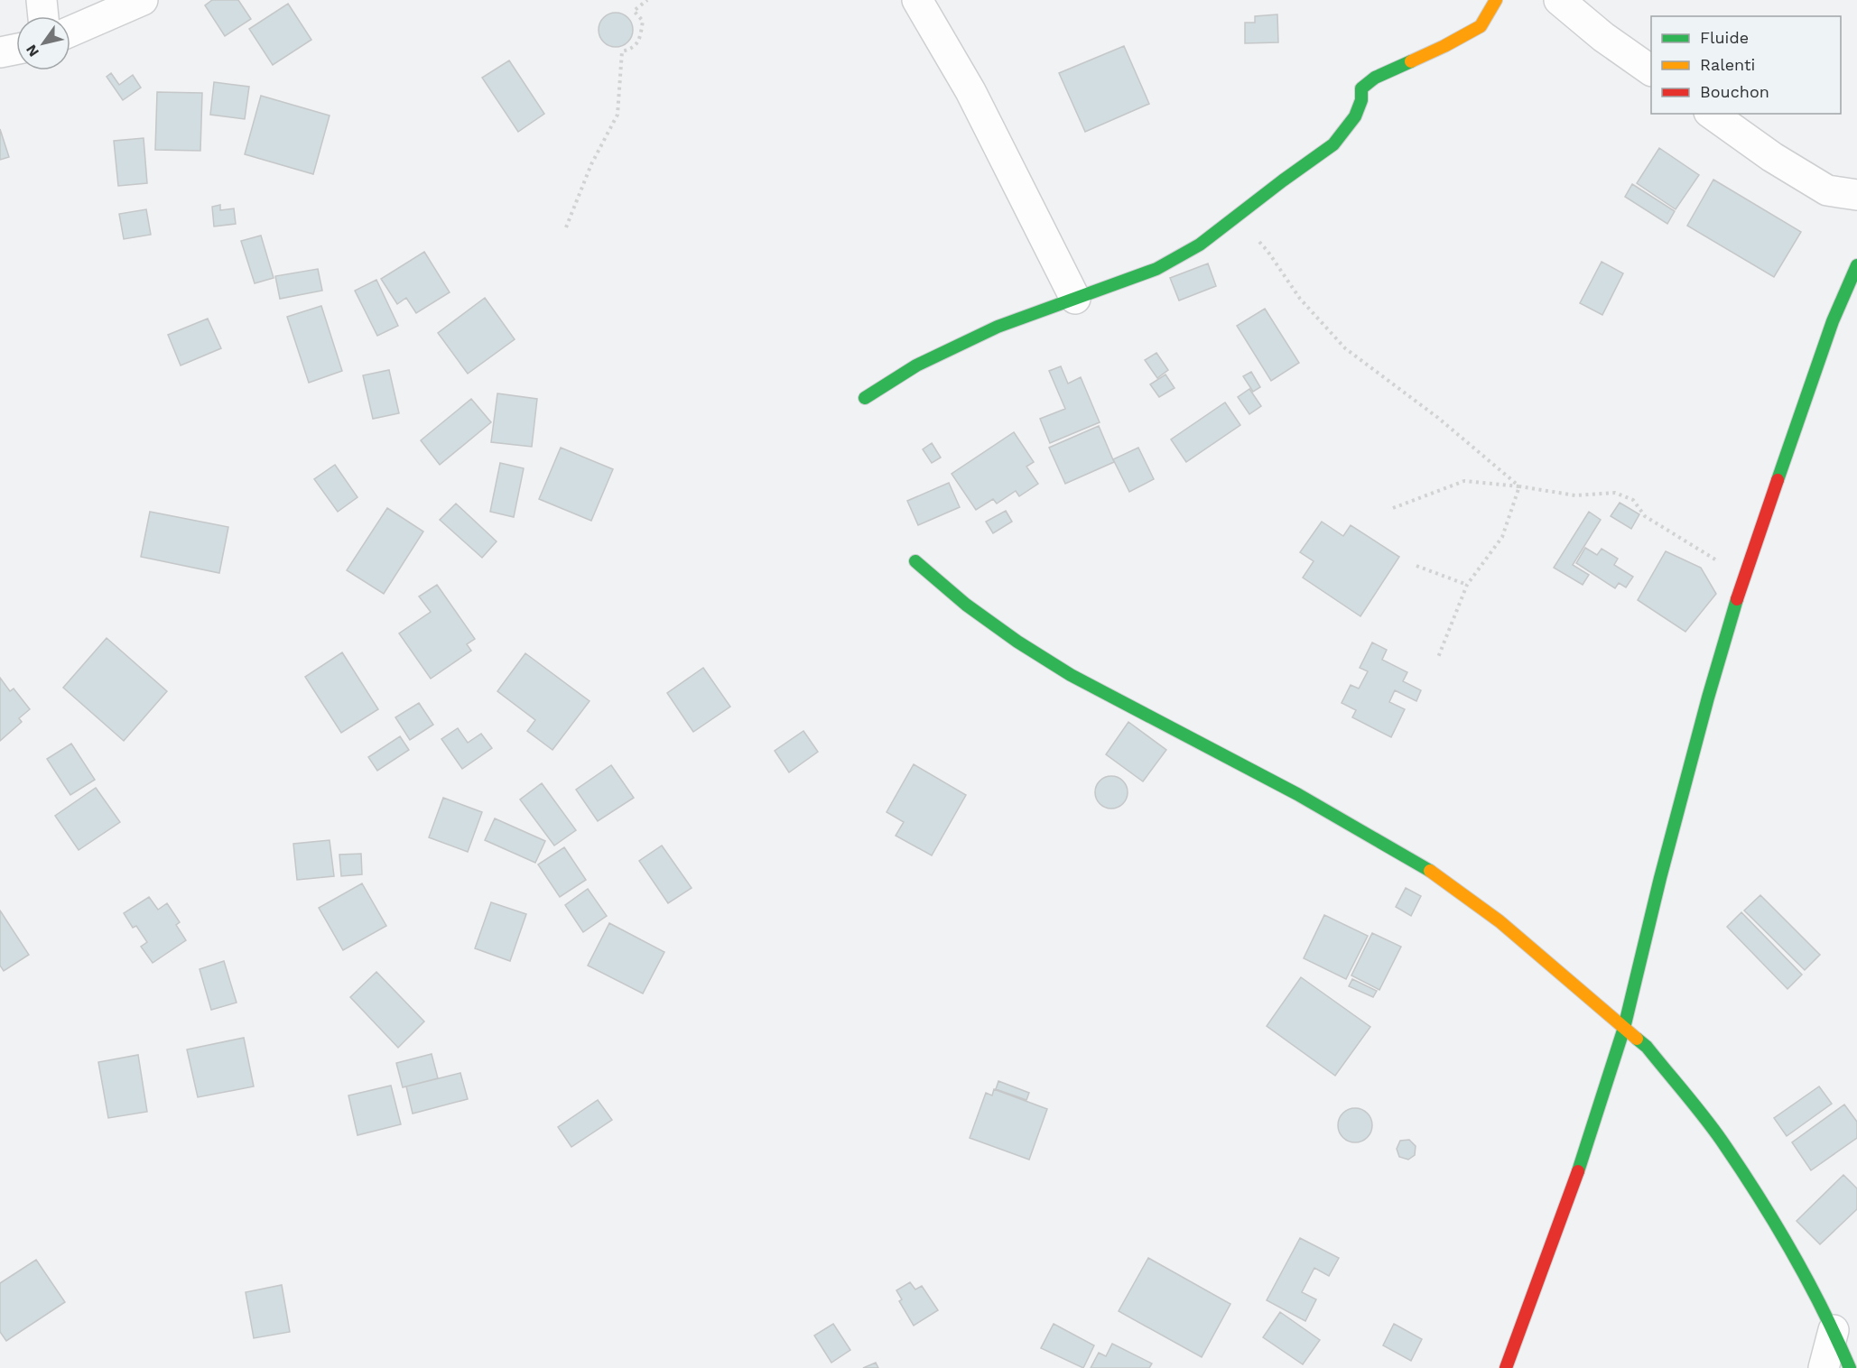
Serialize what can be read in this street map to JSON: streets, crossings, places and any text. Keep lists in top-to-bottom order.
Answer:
{
  "legend": ["Fluide", "Ralenti", "Bouchon"],
  "north": "bottom left"
}
